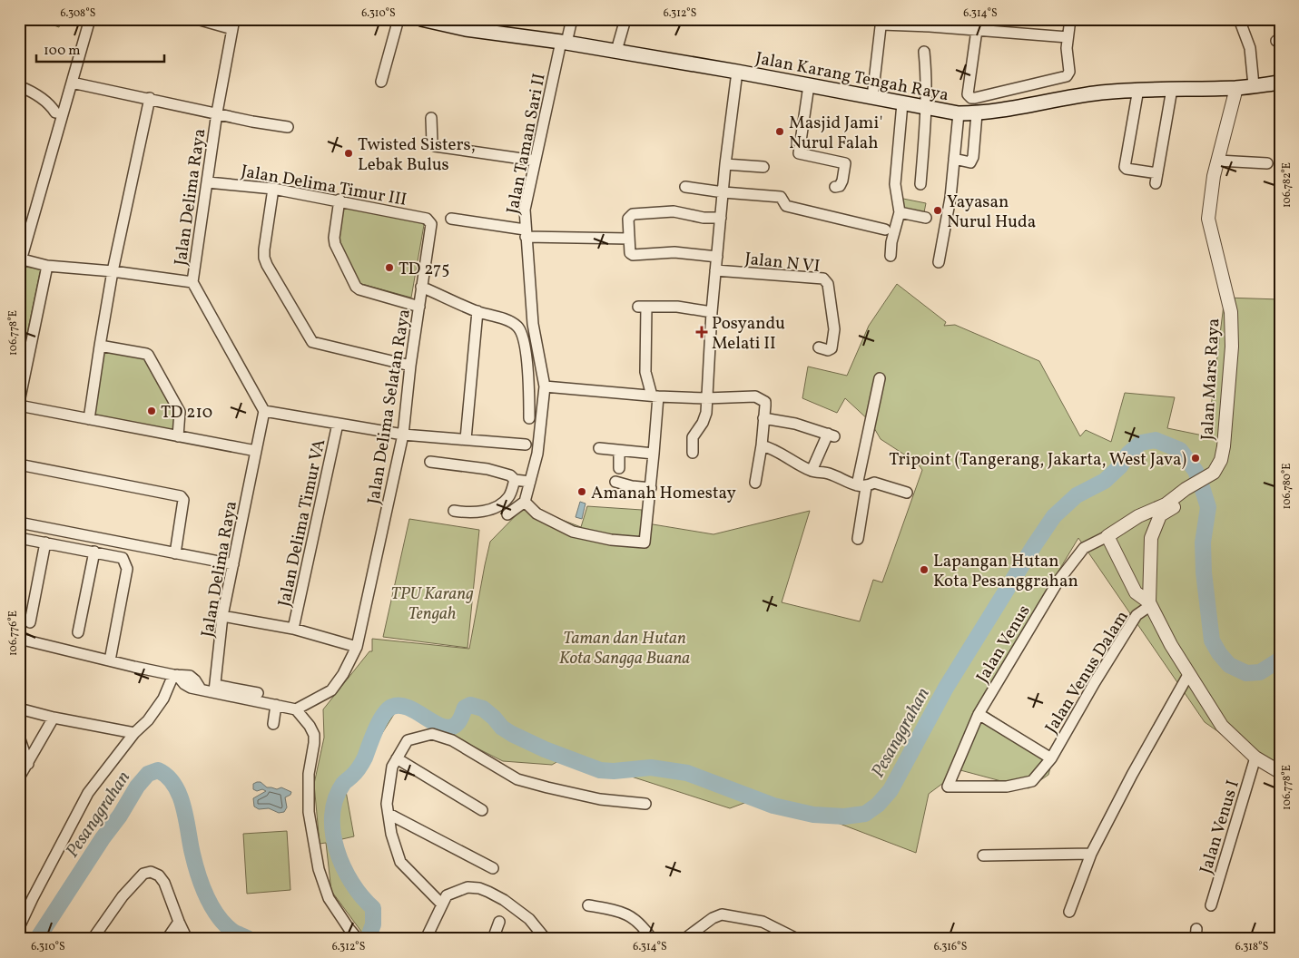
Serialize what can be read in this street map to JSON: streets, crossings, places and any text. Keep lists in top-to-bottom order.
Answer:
{
  "streets": {
    "main road": ["Jalan Karang Tengah Raya"],
    "street": [
      "Jalan Taman Sari II",
      "Jalan Delima Timur III",
      "Jalan Delima Raya",
      "Jalan N VI",
      "Jalan Mars Raya",
      "Jalan Delima Selatan Raya",
      "Jalan Delima Timur VA",
      "Jalan Venus",
      "Jalan Venus Dalam",
      "Jalan Venus I"
    ]
  },
  "crossings": [
    ["Jalan Karang Tengah Raya", "Jalan Taman Sari II"],
    ["Jalan Karang Tengah Raya", "Jalan Mars Raya"],
    ["Jalan Delima Timur III", "Jalan Delima Raya"],
    ["Jalan Delima Timur III", "Jalan Delima Selatan Raya"],
    ["Jalan Mars Raya", "Jalan Venus"],
    ["Jalan Mars Raya", "Jalan Venus Dalam"],
    ["Jalan Mars Raya", "Jalan Venus I"],
    ["Jalan Venus", "Jalan Venus Dalam"]
  ],
  "water": ["Pesanggrahan"],
  "parks": ["TPU Karang Tengah", "Taman dan Hutan Kota Sangga Buana"],
  "places": {
    "other": [
      "Masjid Jami' Nurul Falah",
      "Twisted Sisters, Lebak Bulus",
      "Yayasan Nurul Huda",
      "TD 275",
      "TD 210",
      "Tripoint (Tangerang, Jakarta, West Java)",
      "Amanah Homestay",
      "Lapangan Hutan Kota Pesanggrahan"
    ],
    "health": ["Posyandu Melati II"]
  },
  "scale_bar": "100 m",
  "coordinates": [
    "6.308°S",
    "6.310°S",
    "6.312°S",
    "6.314°S",
    "106.782°E",
    "106.778°E",
    "106.780°E",
    "106.776°E",
    "6.316°S",
    "6.318°S"
  ]
}
